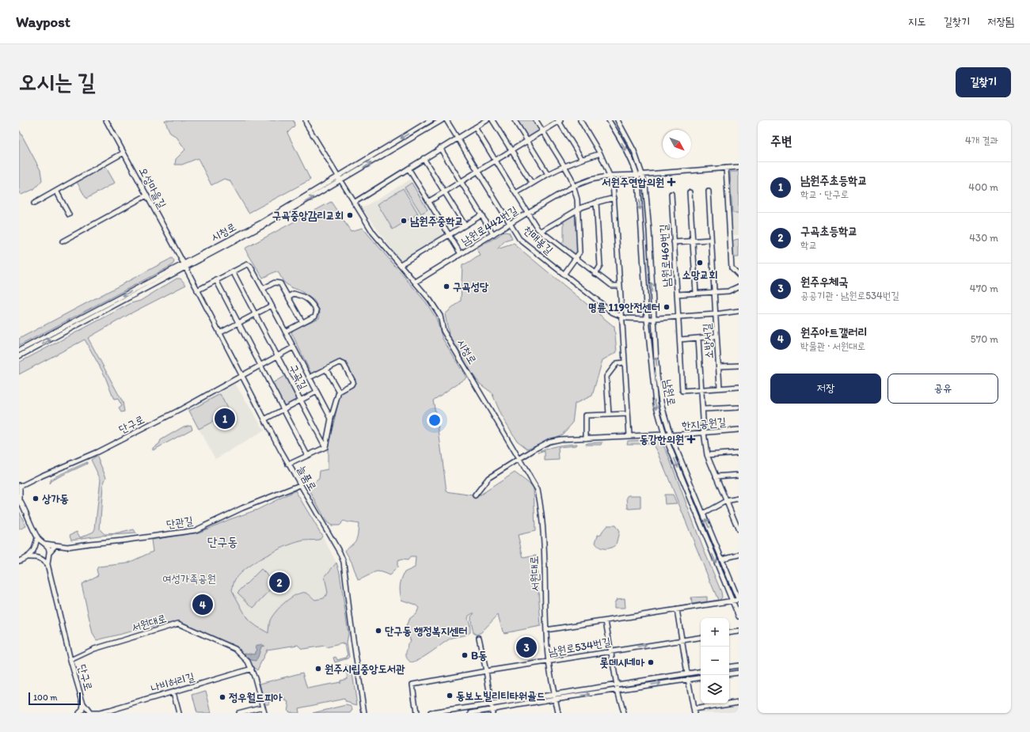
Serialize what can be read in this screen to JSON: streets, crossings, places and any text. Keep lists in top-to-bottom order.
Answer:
{
  "streets": {
    "street": [
      "오성마을길",
      "남원로442번길",
      "시청로",
      "천매봉길",
      "남원로469번길",
      "소방서길",
      "구곡길",
      "남원로",
      "한지공원길",
      "단구로",
      "늘품로",
      "단관길",
      "서원대로",
      "남원로534번길",
      "나비허리길"
    ]
  },
  "crossings": [
    ["오성마을길", "시청로"],
    ["오성마을길", "늘품로"],
    ["남원로442번길", "시청로"],
    ["남원로442번길", "천매봉길"],
    ["남원로442번길", "남원로"],
    ["시청로", "늘품로"],
    ["시청로", "서원대로"],
    ["천매봉길", "남원로"],
    ["남원로469번길", "소방서길"],
    ["소방서길", "한지공원길"],
    ["구곡길", "단구로"],
    ["구곡길", "늘품로"],
    ["남원로", "한지공원길"],
    ["남원로", "서원대로"],
    ["단구로", "늘품로"],
    ["단구로", "단관길"],
    ["단구로", "서원대로"],
    ["단구로", "나비허리길"],
    ["늘품로", "단관길"],
    ["서원대로", "남원로534번길"],
    ["서원대로", "나비허리길"]
  ],
  "districts": ["단구동"],
  "parks": ["여성가족공원"],
  "places": {
    "health": ["서원주연합의원", "동강한의원"],
    "other": [
      "구곡중앙감리교회",
      "남원주중학교",
      "소망교회",
      "구곡성당",
      "명륜 119안전센터",
      "상가동",
      "단구동 행정복지센터",
      "B동",
      "롯데시네마",
      "원주시립중앙도서관",
      "동보노빌리티타워골드",
      "정우월드피아"
    ]
  },
  "scale_bar": "100 m",
  "north": "bottom right",
  "page": {
    "header": "Waypost",
    "nav": ["지도", "길찾기", "저장됨"],
    "buttons": [
      "길찾기",
      ["저장", "공유"]
    ],
    "title": "오시는 길",
    "heading": ["주변", "4개 결과"],
    "list": [
      {
        "mark": "1",
        "name": "남원주초등학교",
        "note": "학교 · 단구로",
        "value": "400 m"
      },
      {
        "mark": "2",
        "name": "구곡초등학교",
        "note": "학교",
        "value": "430 m"
      },
      {
        "mark": "3",
        "name": "원주우체국",
        "note": "공공기관 · 남원로534번길",
        "value": "470 m"
      },
      {
        "mark": "4",
        "name": "원주아트갤러리",
        "note": "박물관 · 서원대로",
        "value": "570 m"
      }
    ],
    "pins": [
      "1",
      "2",
      "4",
      "3"
    ],
    "map_buttons": ["+", "−"],
    "scale": "100 m"
  }
}
